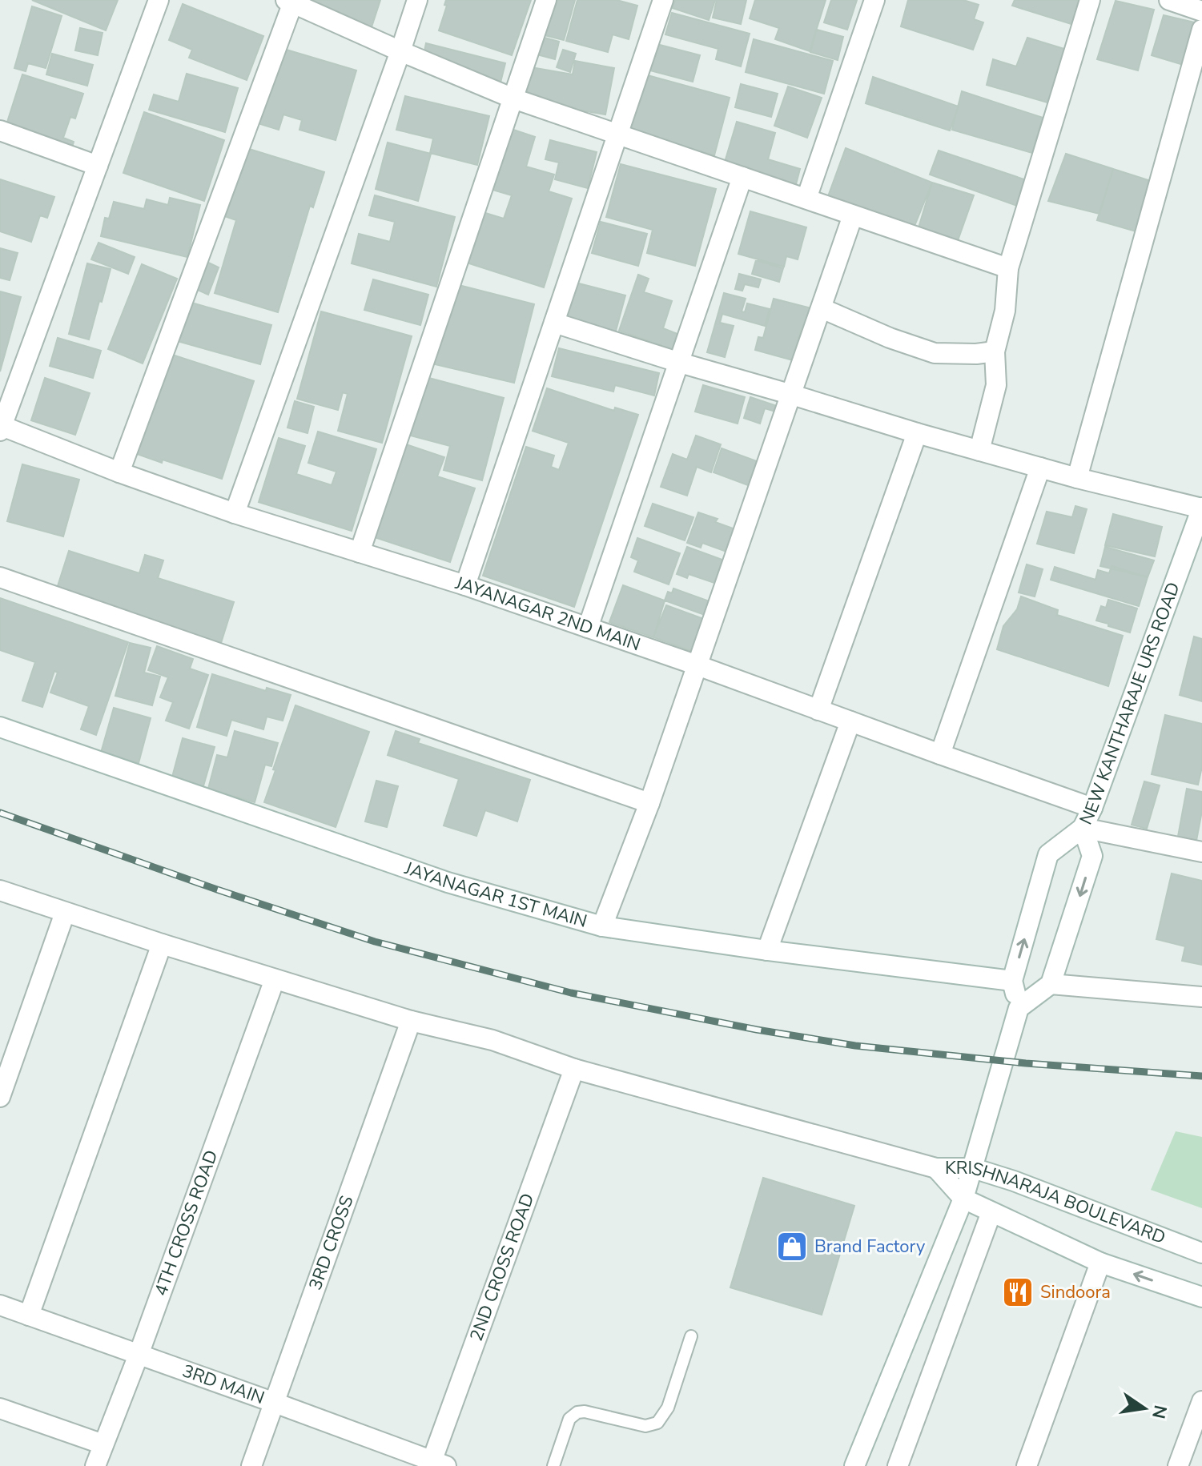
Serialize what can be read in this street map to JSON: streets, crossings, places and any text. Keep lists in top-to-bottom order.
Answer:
{
  "streets": {
    "street": [
      "JAYANAGAR 2ND MAIN",
      "NEW KANTHARAJE URS ROAD",
      "JAYANAGAR 1ST MAIN",
      "KRISHNARAJA BOULEVARD",
      "4TH CROSS ROAD",
      "3RD CROSS",
      "2ND CROSS ROAD",
      "3RD MAIN"
    ]
  },
  "crossings": [
    ["JAYANAGAR 2ND MAIN", "NEW KANTHARAJE URS ROAD"],
    ["4TH CROSS ROAD", "3RD MAIN"],
    ["3RD CROSS", "3RD MAIN"],
    ["2ND CROSS ROAD", "3RD MAIN"]
  ],
  "places": {
    "shop": ["Brand Factory"],
    "restaurant": ["Sindoora"]
  },
  "north": "right"
}
